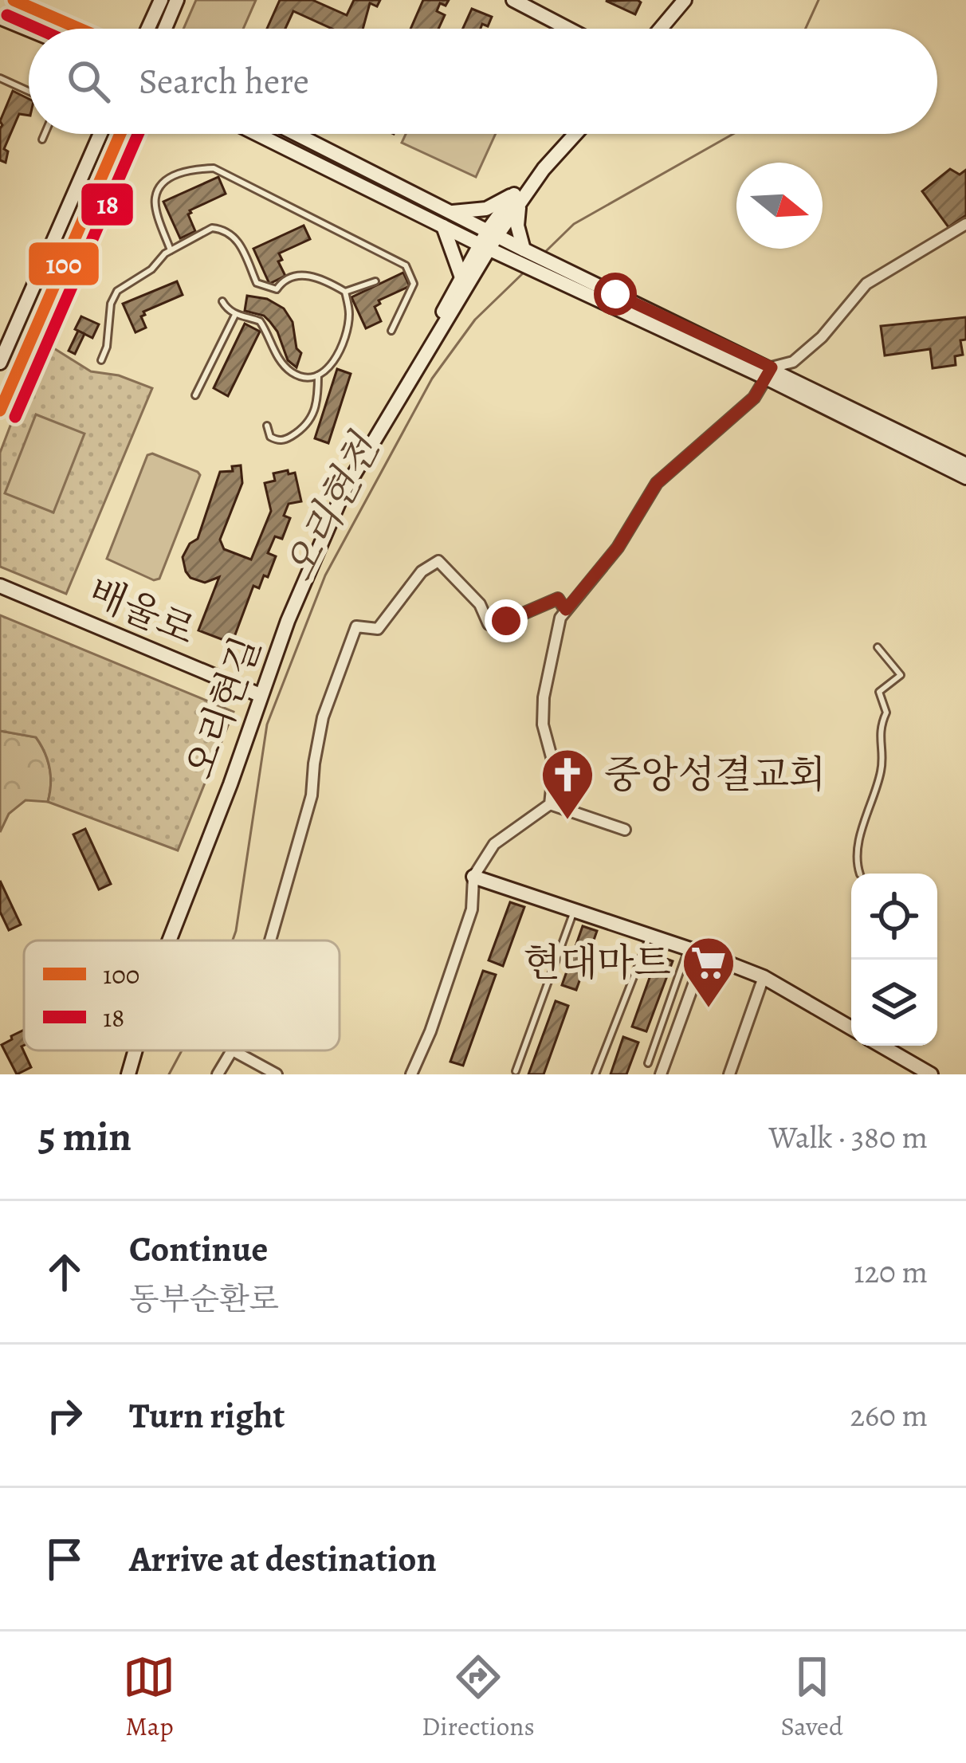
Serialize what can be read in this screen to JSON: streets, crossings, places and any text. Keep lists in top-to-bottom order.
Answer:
{
  "streets": {
    "street": ["배울로", "오리현길"]
  },
  "crossings": [
    ["배울로", "오리현길"]
  ],
  "water": ["오리현천"],
  "places": {
    "church": ["중앙성결교회"],
    "supermarket": ["현대마트"]
  },
  "lines": ["transit line 100", "transit line 18"],
  "legend": ["100", "18"],
  "north": "right",
  "page": {
    "search": "Search here",
    "heading": ["5 min", "Walk · 380 m"],
    "list": [
      ["Continue", "동부순환로", "120 m"],
      ["Turn right", "260 m"],
      "Arrive at destination"
    ],
    "nav": ["Map", "Directions", "Saved"]
  }
}
